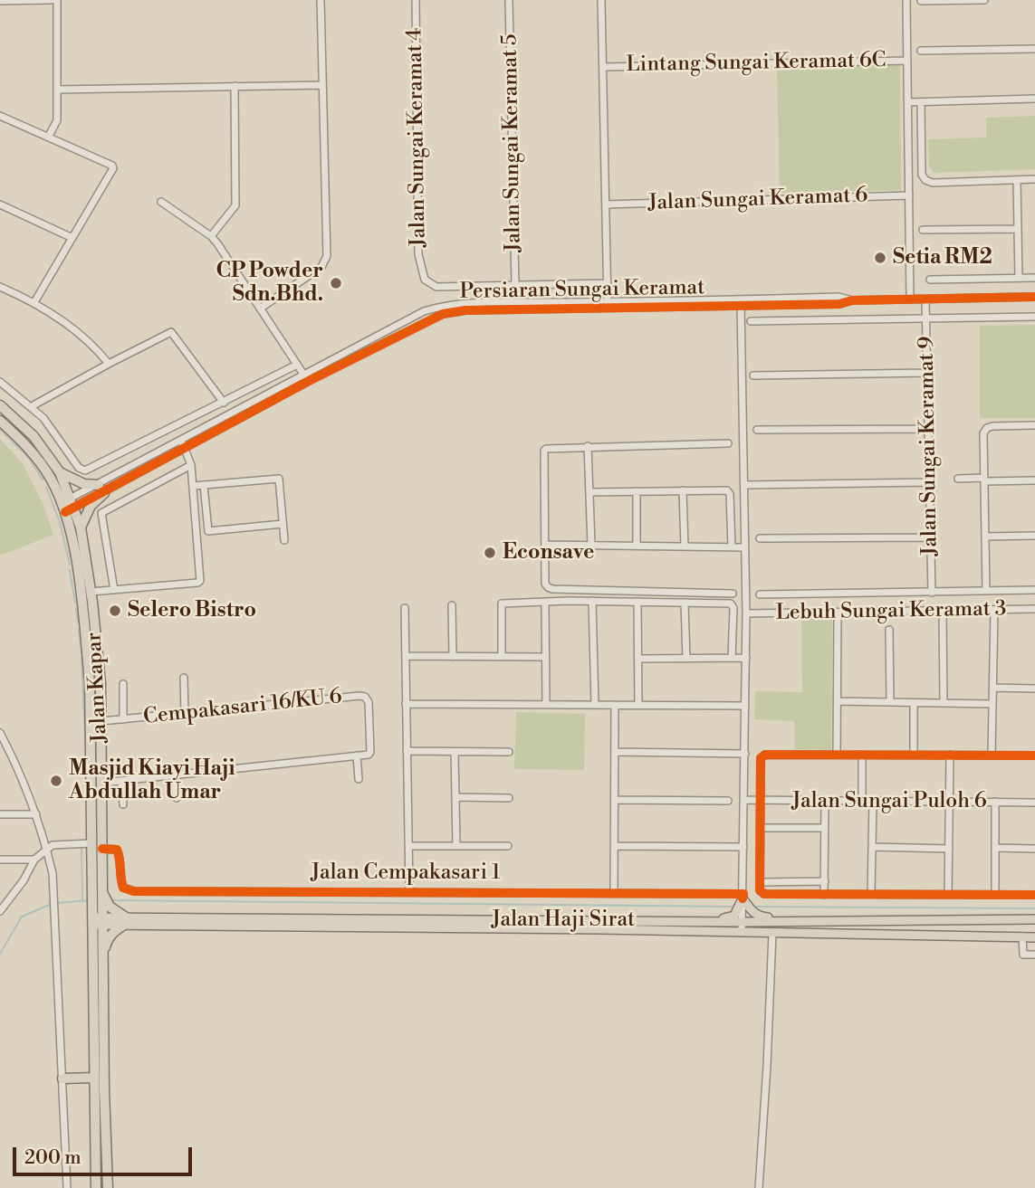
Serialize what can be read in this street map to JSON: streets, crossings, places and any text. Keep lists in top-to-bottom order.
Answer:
{
  "streets": {
    "highway": ["Jalan Kapar"],
    "main road": ["Jalan Haji Sirat"],
    "street": [
      "Lintang Sungai Keramat 6C",
      "Jalan Sungai Keramat 4",
      "Jalan Sungai Keramat 5",
      "Jalan Sungai Keramat 6",
      "Persiaran Sungai Keramat",
      "Jalan Sungai Keramat 9",
      "Lebuh Sungai Keramat 3",
      "Cempakasari 16/KU 6",
      "Jalan Sungai Puloh 6",
      "Jalan Cempakasari 1"
    ]
  },
  "crossings": [
    ["Jalan Sungai Keramat 4", "Jalan Sungai Keramat 5"],
    ["Persiaran Sungai Keramat", "Jalan Sungai Keramat 9"],
    ["Persiaran Sungai Keramat", "Jalan Kapar"],
    ["Jalan Kapar", "Cempakasari 16/KU 6"],
    ["Jalan Kapar", "Jalan Cempakasari 1"],
    ["Jalan Kapar", "Jalan Haji Sirat"]
  ],
  "places": [
    "Setia RM2",
    "CP Powder Sdn.Bhd.",
    "Econsave",
    "Selero Bistro",
    "Masjid Kiayi Haji Abdullah Umar"
  ],
  "scale_bar": "200 m"
}
